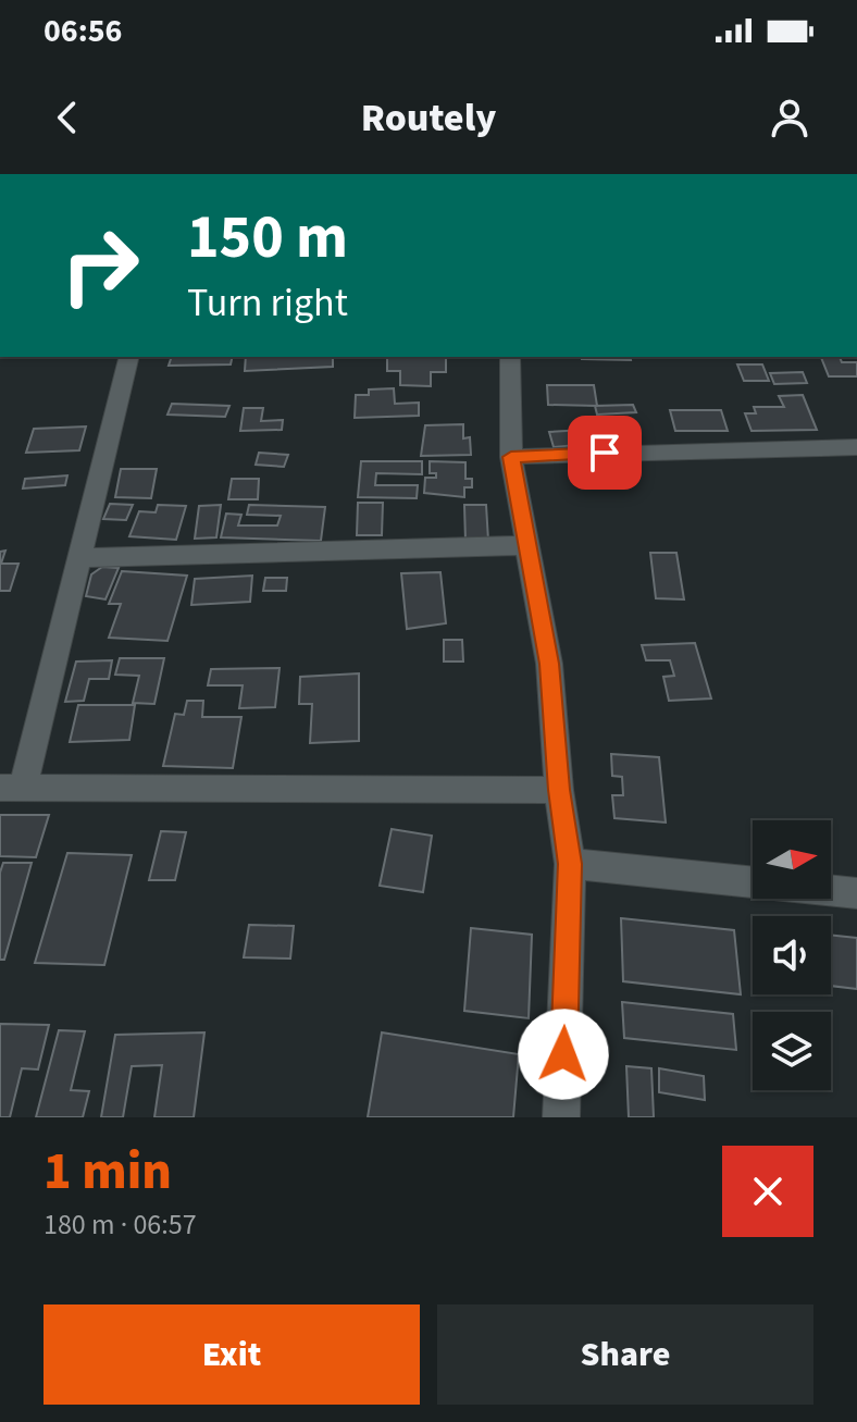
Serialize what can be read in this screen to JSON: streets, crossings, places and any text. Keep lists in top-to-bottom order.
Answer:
{
  "north": "right",
  "page": {
    "status": "06:56",
    "header": "Routely",
    "turn": ["150 m", "Turn right"],
    "heading": ["1 min", "180 m · 06:57"],
    "buttons": ["Exit", "Share"]
  }
}
